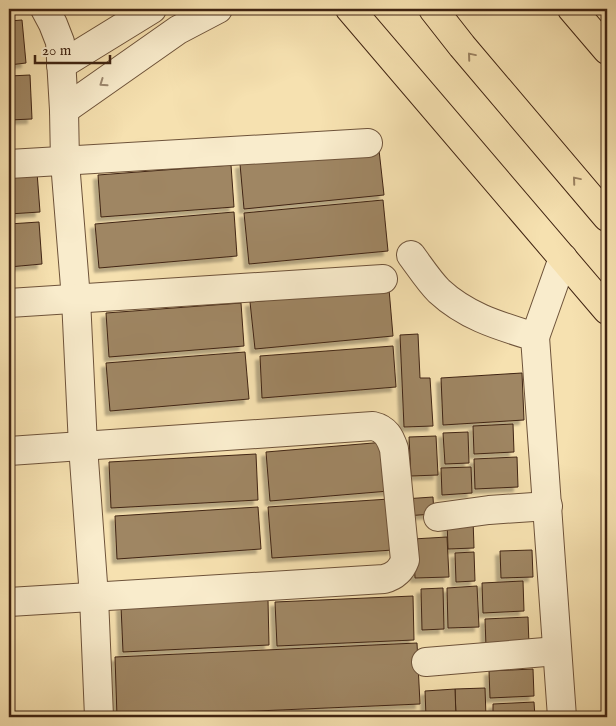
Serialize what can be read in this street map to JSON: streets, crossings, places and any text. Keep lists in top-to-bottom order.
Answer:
{
  "scale_bar": "20 m"
}
